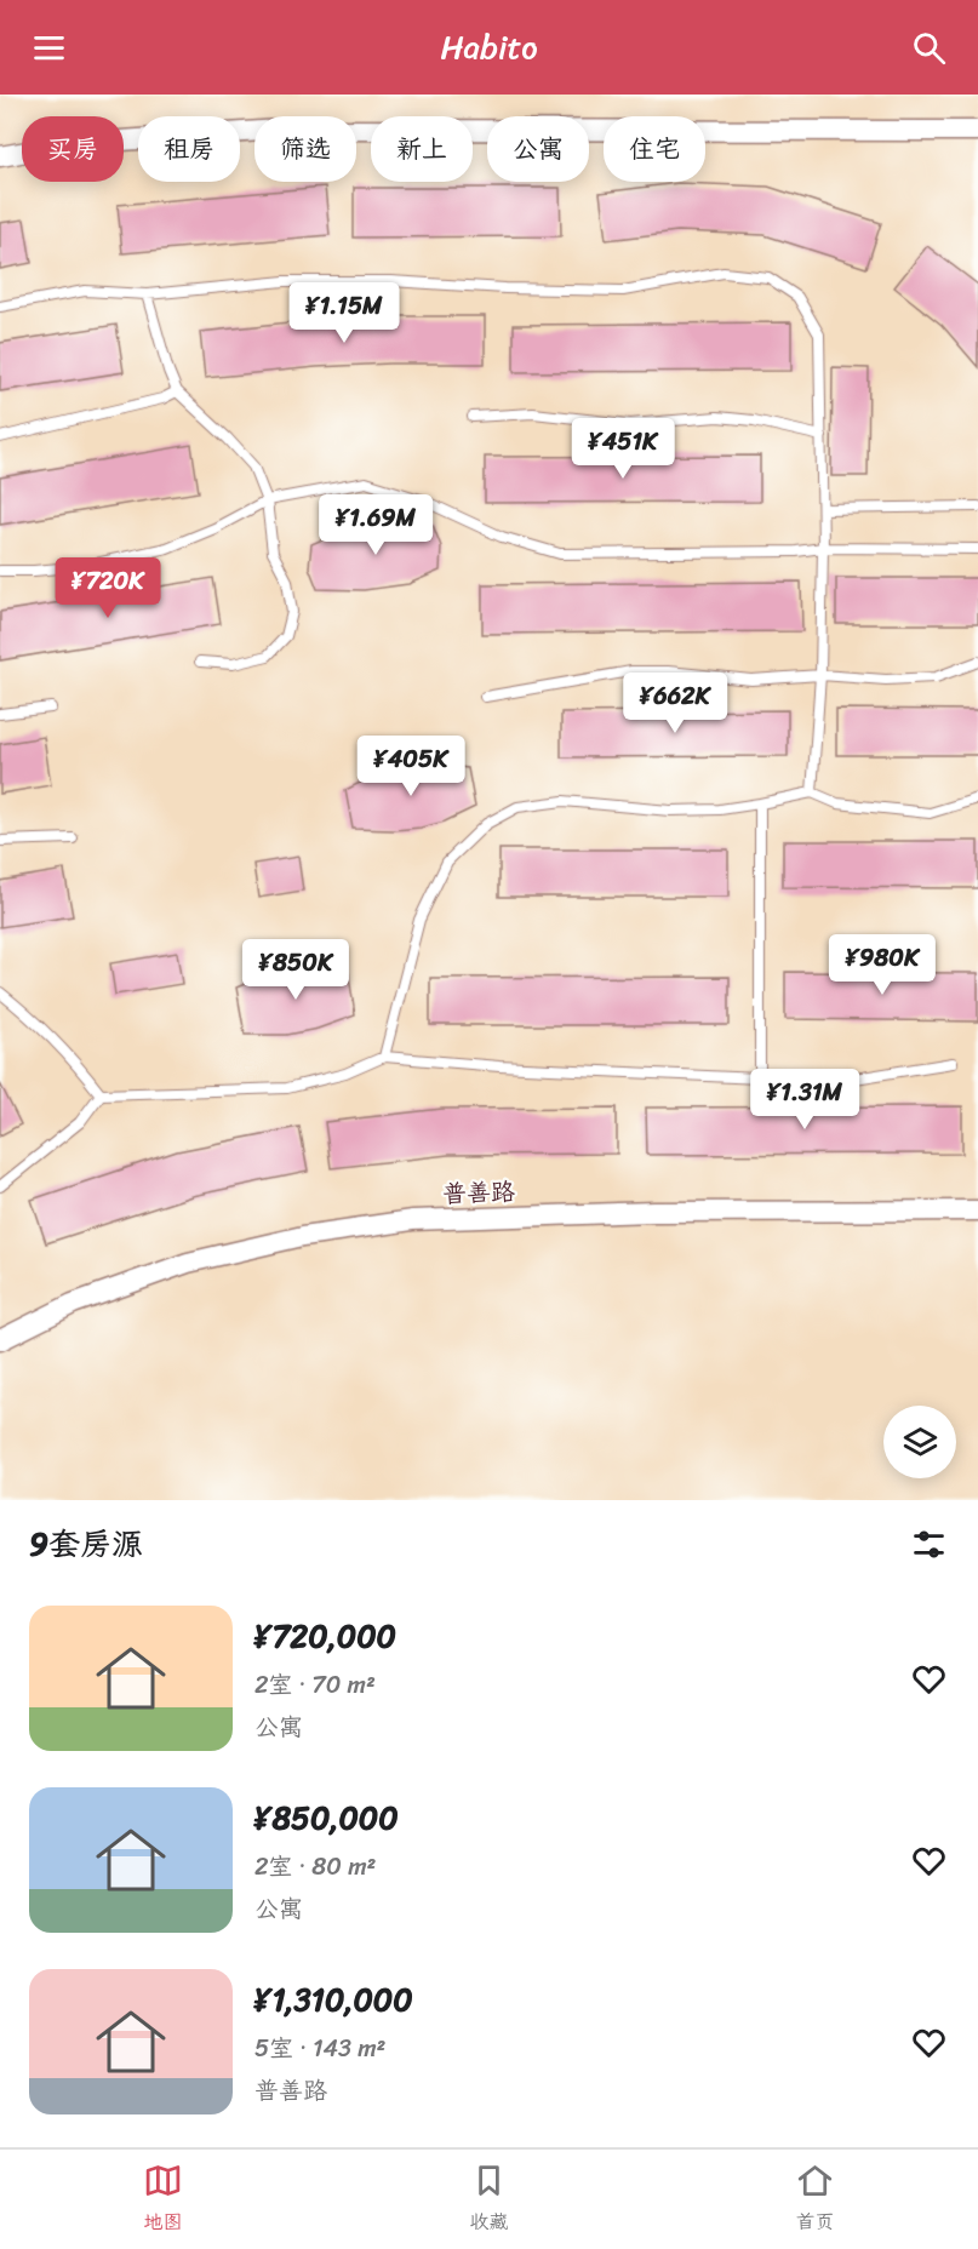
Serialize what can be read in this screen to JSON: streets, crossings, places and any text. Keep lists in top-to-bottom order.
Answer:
{
  "streets": {
    "street": ["普善路"]
  },
  "page": {
    "header": "Habito",
    "chip": [
      "买房",
      "租房",
      "筛选",
      "新上",
      "公寓",
      "住宅"
    ],
    "price": [
      "¥1.15M",
      "¥451K",
      "¥1.69M",
      "¥720K",
      "¥662K",
      "¥405K",
      "¥980K",
      "¥850K",
      "¥1.31M"
    ],
    "heading": "9套房源",
    "list": [
      {
        "name": "¥720,000",
        "note": "2室 · 70 m² · 公寓"
      },
      {
        "name": "¥850,000",
        "note": "2室 · 80 m² · 公寓"
      },
      {
        "name": "¥1,310,000",
        "note": "5室 · 143 m² · 普善路"
      }
    ],
    "tabs": ["地图", "收藏", "首页"]
  }
}
